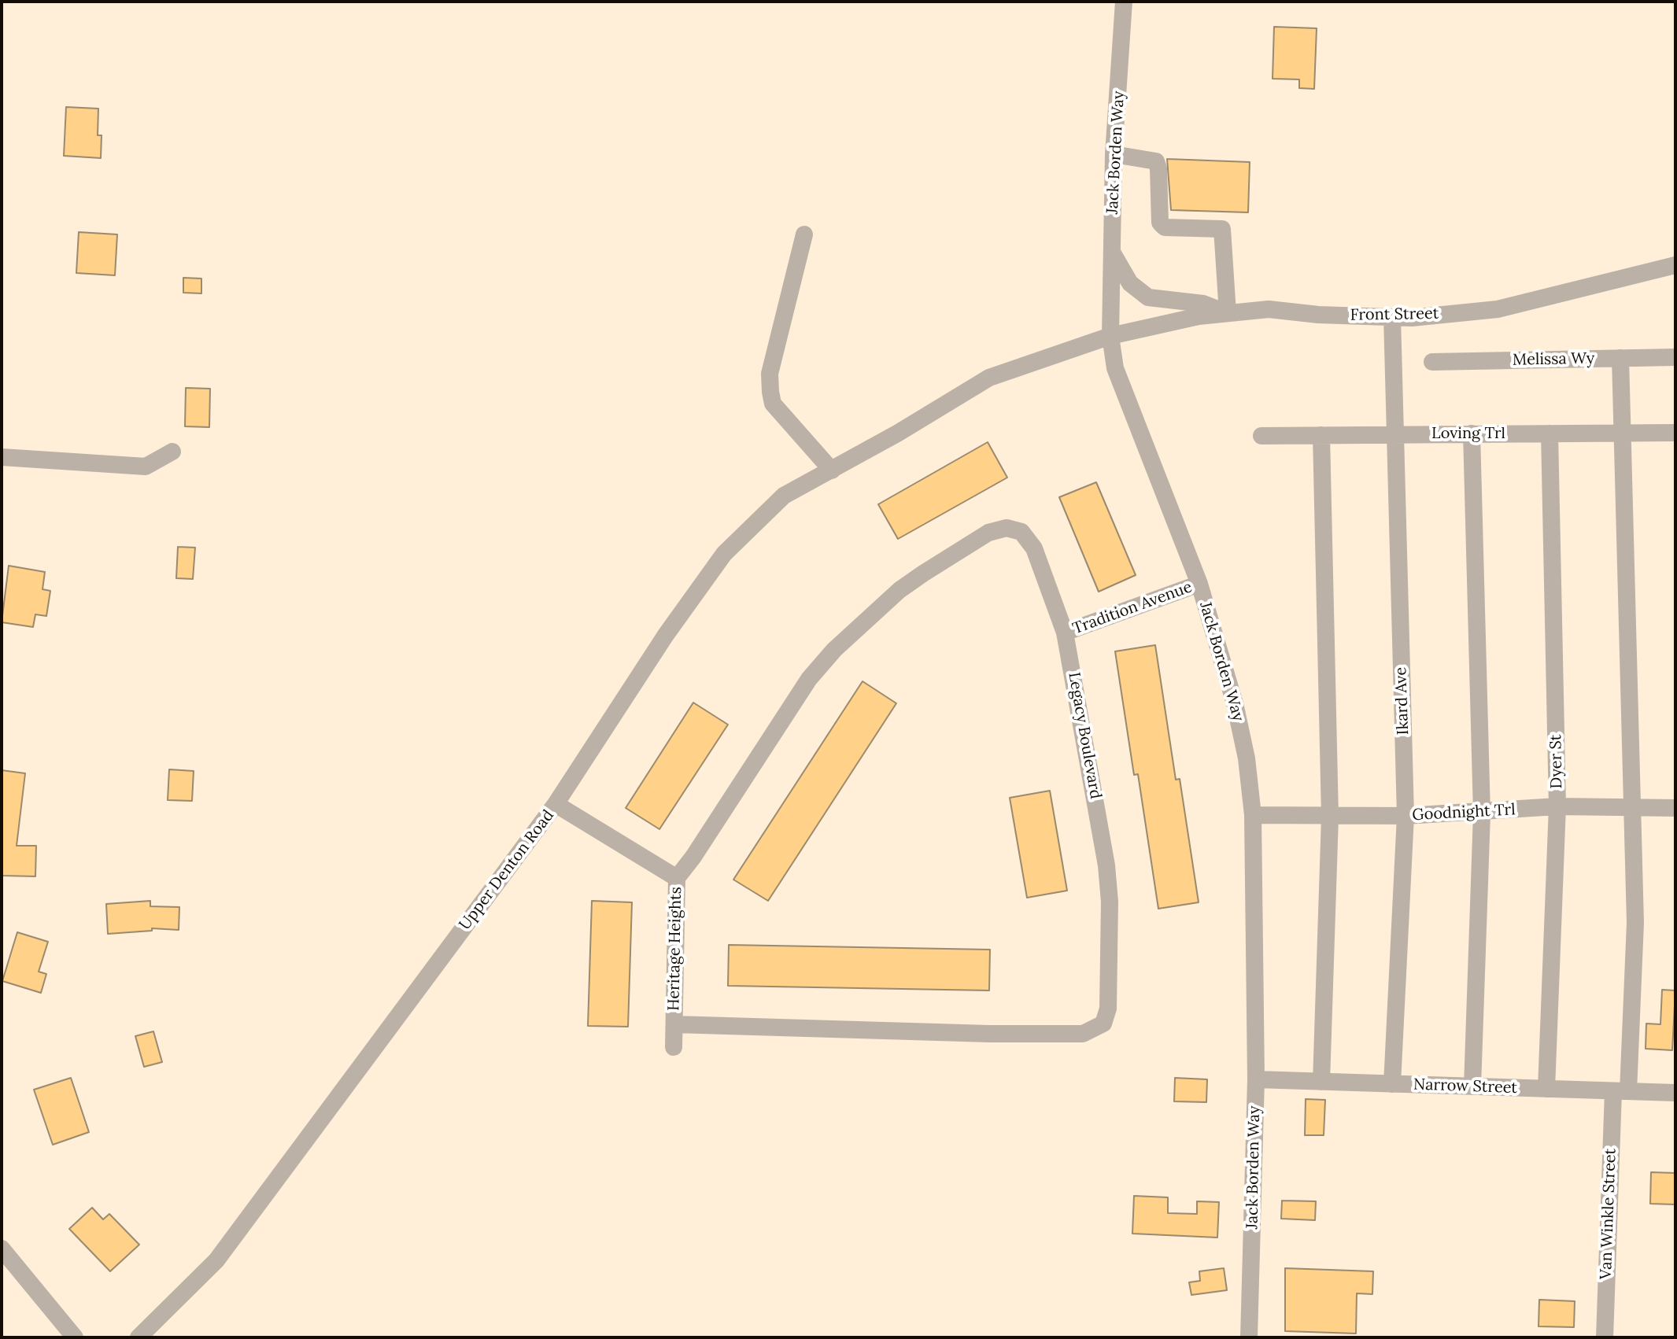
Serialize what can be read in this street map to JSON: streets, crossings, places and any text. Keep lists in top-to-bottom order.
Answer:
{
  "streets": {
    "street": [
      "Jack Borden Way",
      "Front Street",
      "Melissa Wy",
      "Loving Trl",
      "Tradition Avenue",
      "Ikard Ave",
      "Legacy Boulevard",
      "Dyer St",
      "Goodnight Trl",
      "Upper Denton Road",
      "Heritage Heights",
      "Narrow Street",
      "Van Winkle Street"
    ]
  },
  "crossings": [
    ["Jack Borden Way", "Front Street"],
    ["Jack Borden Way", "Tradition Avenue"],
    ["Jack Borden Way", "Goodnight Trl"],
    ["Jack Borden Way", "Narrow Street"],
    ["Front Street", "Ikard Ave"],
    ["Front Street", "Upper Denton Road"],
    ["Melissa Wy", "Van Winkle Street"],
    ["Loving Trl", "Ikard Ave"],
    ["Loving Trl", "Dyer St"],
    ["Loving Trl", "Van Winkle Street"],
    ["Tradition Avenue", "Legacy Boulevard"],
    ["Ikard Ave", "Goodnight Trl"],
    ["Ikard Ave", "Narrow Street"],
    ["Legacy Boulevard", "Heritage Heights"],
    ["Dyer St", "Goodnight Trl"],
    ["Dyer St", "Narrow Street"],
    ["Goodnight Trl", "Van Winkle Street"],
    ["Upper Denton Road", "Heritage Heights"],
    ["Narrow Street", "Van Winkle Street"]
  ]
}
